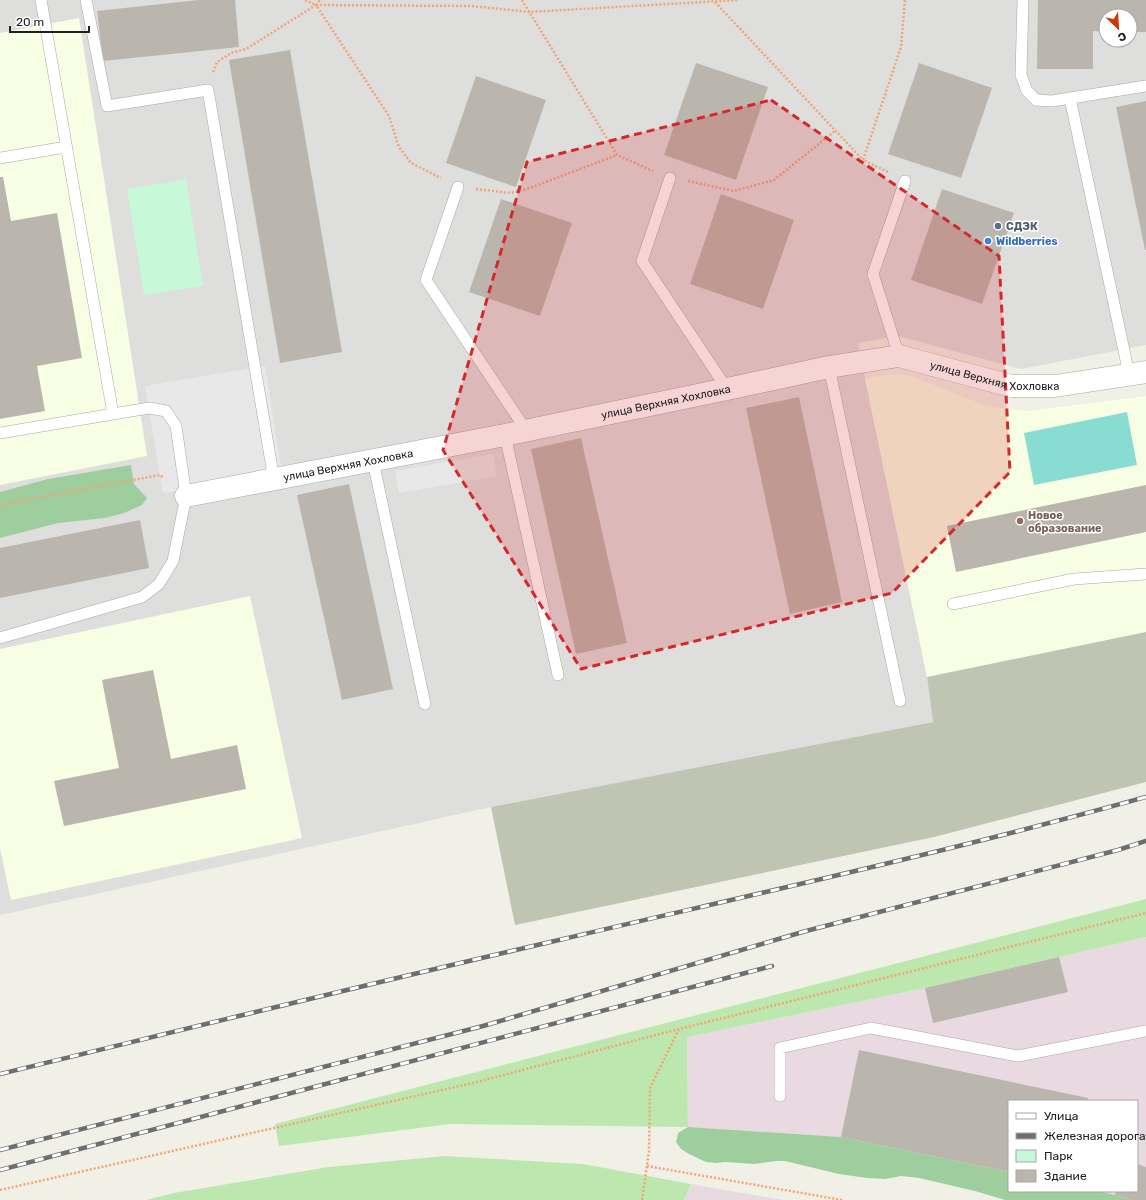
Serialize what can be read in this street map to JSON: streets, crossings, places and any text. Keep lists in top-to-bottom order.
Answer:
{
  "streets": {
    "street": ["улица Верхняя Хохловка"]
  },
  "places": ["СДЭК", "Wildberries", "Новое образование"],
  "legend": [
    "Улица",
    "Железная дорога",
    "Парк",
    "Здание"
  ],
  "scale_bar": "20 m",
  "north": "bottom right"
}
